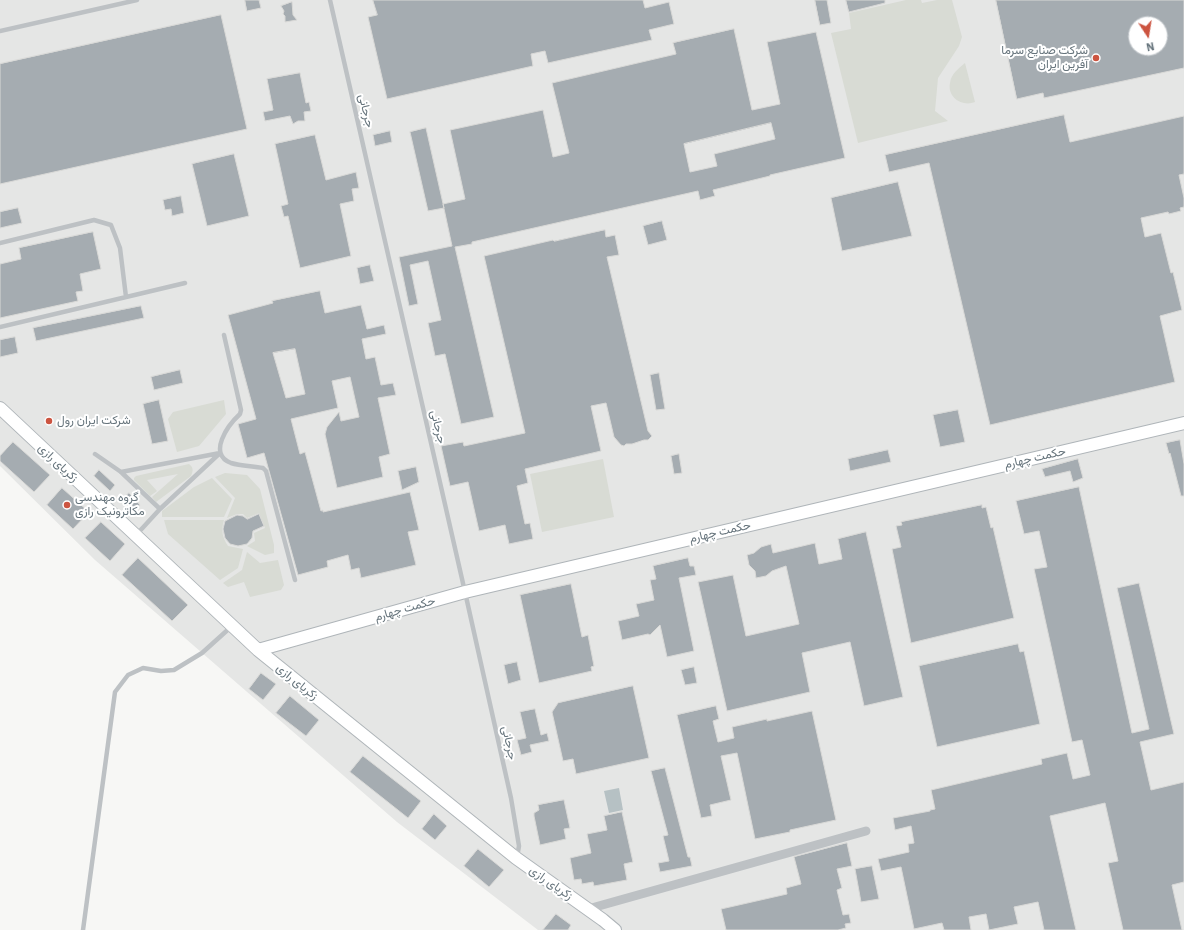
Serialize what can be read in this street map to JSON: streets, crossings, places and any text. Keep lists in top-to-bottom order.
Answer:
{
  "streets": {
    "street": ["حکمت چهارم", "زکریای رازی"],
    "lane": ["جرجانی"]
  },
  "crossings": [
    ["جرجانی", "حکمت چهارم"],
    ["جرجانی", "زکریای رازی"],
    ["حکمت چهارم", "زکریای رازی"]
  ],
  "places": ["شرکت صنایع سرما آفرین ایران", "شرکت ایران رول", "گروه مهندسی مکاترونیک رازی"],
  "north": "bottom"
}
